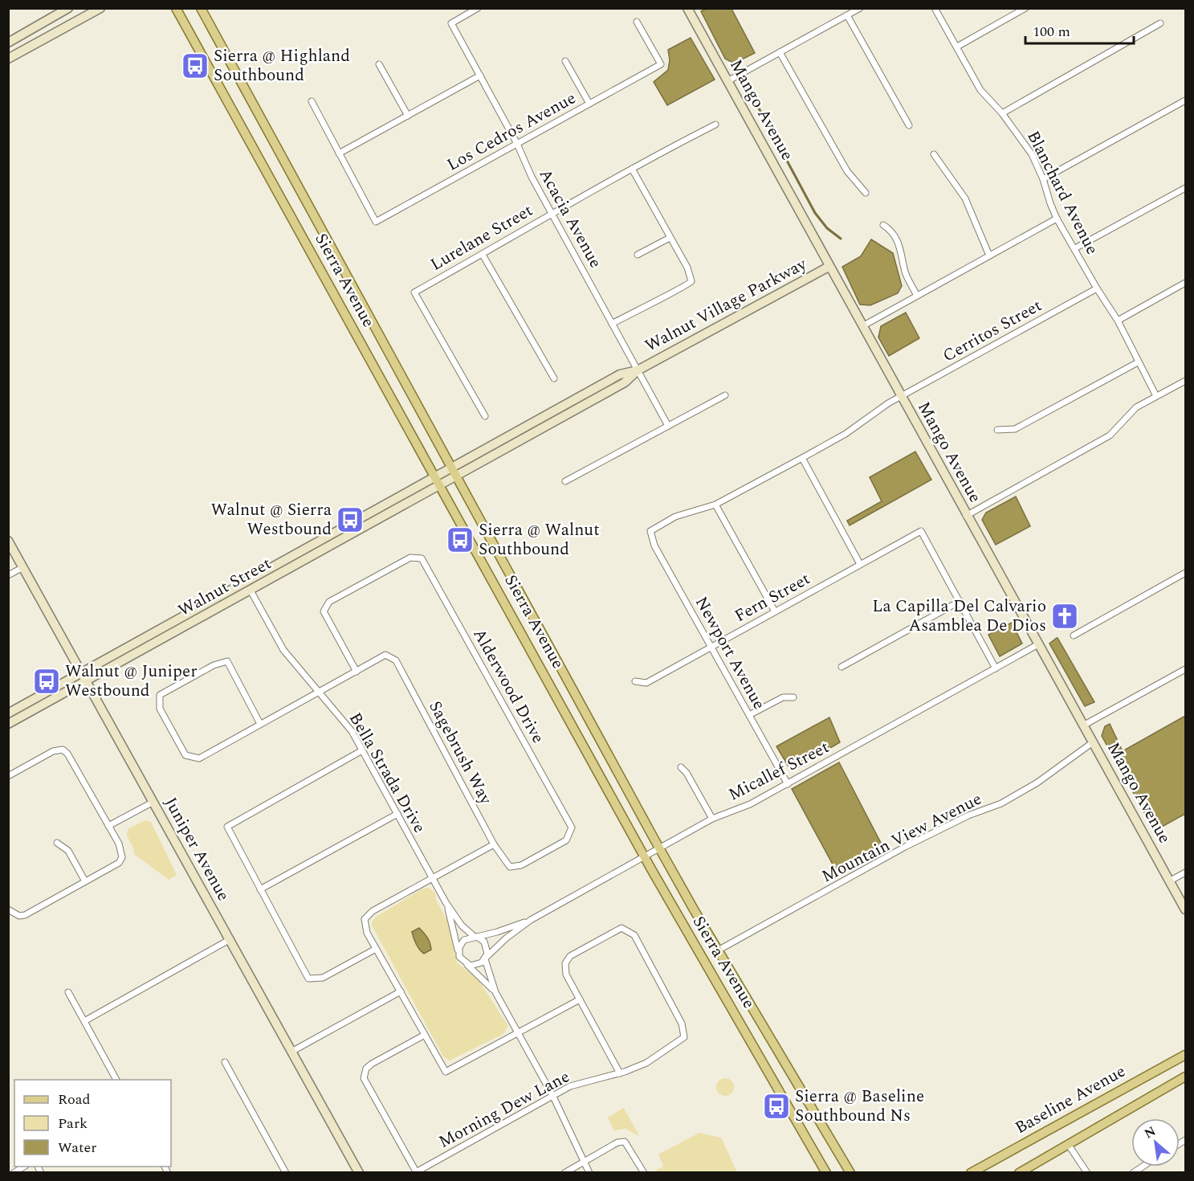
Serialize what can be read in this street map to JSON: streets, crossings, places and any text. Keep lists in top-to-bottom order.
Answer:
{
  "streets": {
    "main road": ["Sierra Avenue", "Baseline Avenue"],
    "street": [
      "Mango Avenue",
      "Los Cedros Avenue",
      "Blanchard Avenue",
      "Acacia Avenue",
      "Lurelane Street",
      "Walnut Village Parkway",
      "Cerritos Street",
      "Walnut Street",
      "Fern Street",
      "Newport Avenue",
      "Alderwood Drive",
      "Sagebrush Way",
      "Micallef Street",
      "Bella Strada Drive",
      "Mountain View Avenue",
      "Juniper Avenue",
      "Morning Dew Lane"
    ]
  },
  "crossings": [
    ["Mango Avenue", "Walnut Village Parkway"],
    ["Mango Avenue", "Cerritos Street"],
    ["Mango Avenue", "Micallef Street"],
    ["Mango Avenue", "Mountain View Avenue"],
    ["Los Cedros Avenue", "Acacia Avenue"],
    ["Blanchard Avenue", "Cerritos Street"],
    ["Acacia Avenue", "Lurelane Street"],
    ["Acacia Avenue", "Walnut Village Parkway"],
    ["Sierra Avenue", "Walnut Village Parkway"],
    ["Sierra Avenue", "Walnut Street"],
    ["Sierra Avenue", "Micallef Street"],
    ["Sierra Avenue", "Mountain View Avenue"],
    ["Walnut Village Parkway", "Walnut Street"],
    ["Cerritos Street", "Newport Avenue"],
    ["Walnut Street", "Bella Strada Drive"],
    ["Walnut Street", "Juniper Avenue"],
    ["Fern Street", "Newport Avenue"],
    ["Newport Avenue", "Micallef Street"],
    ["Alderwood Drive", "Sagebrush Way"],
    ["Micallef Street", "Bella Strada Drive"]
  ],
  "places": {
    "bus stop": [
      "Sierra @ Highland Southbound",
      "Walnut @ Sierra Westbound",
      "Sierra @ Walnut Southbound",
      "Walnut @ Juniper Westbound",
      "Sierra @ Baseline Southbound Ns"
    ],
    "church": ["La Capilla Del Calvario Asamblea De Dios"]
  },
  "legend": ["Road", "Park", "Water"],
  "scale_bar": "100 m",
  "north": "top left"
}
